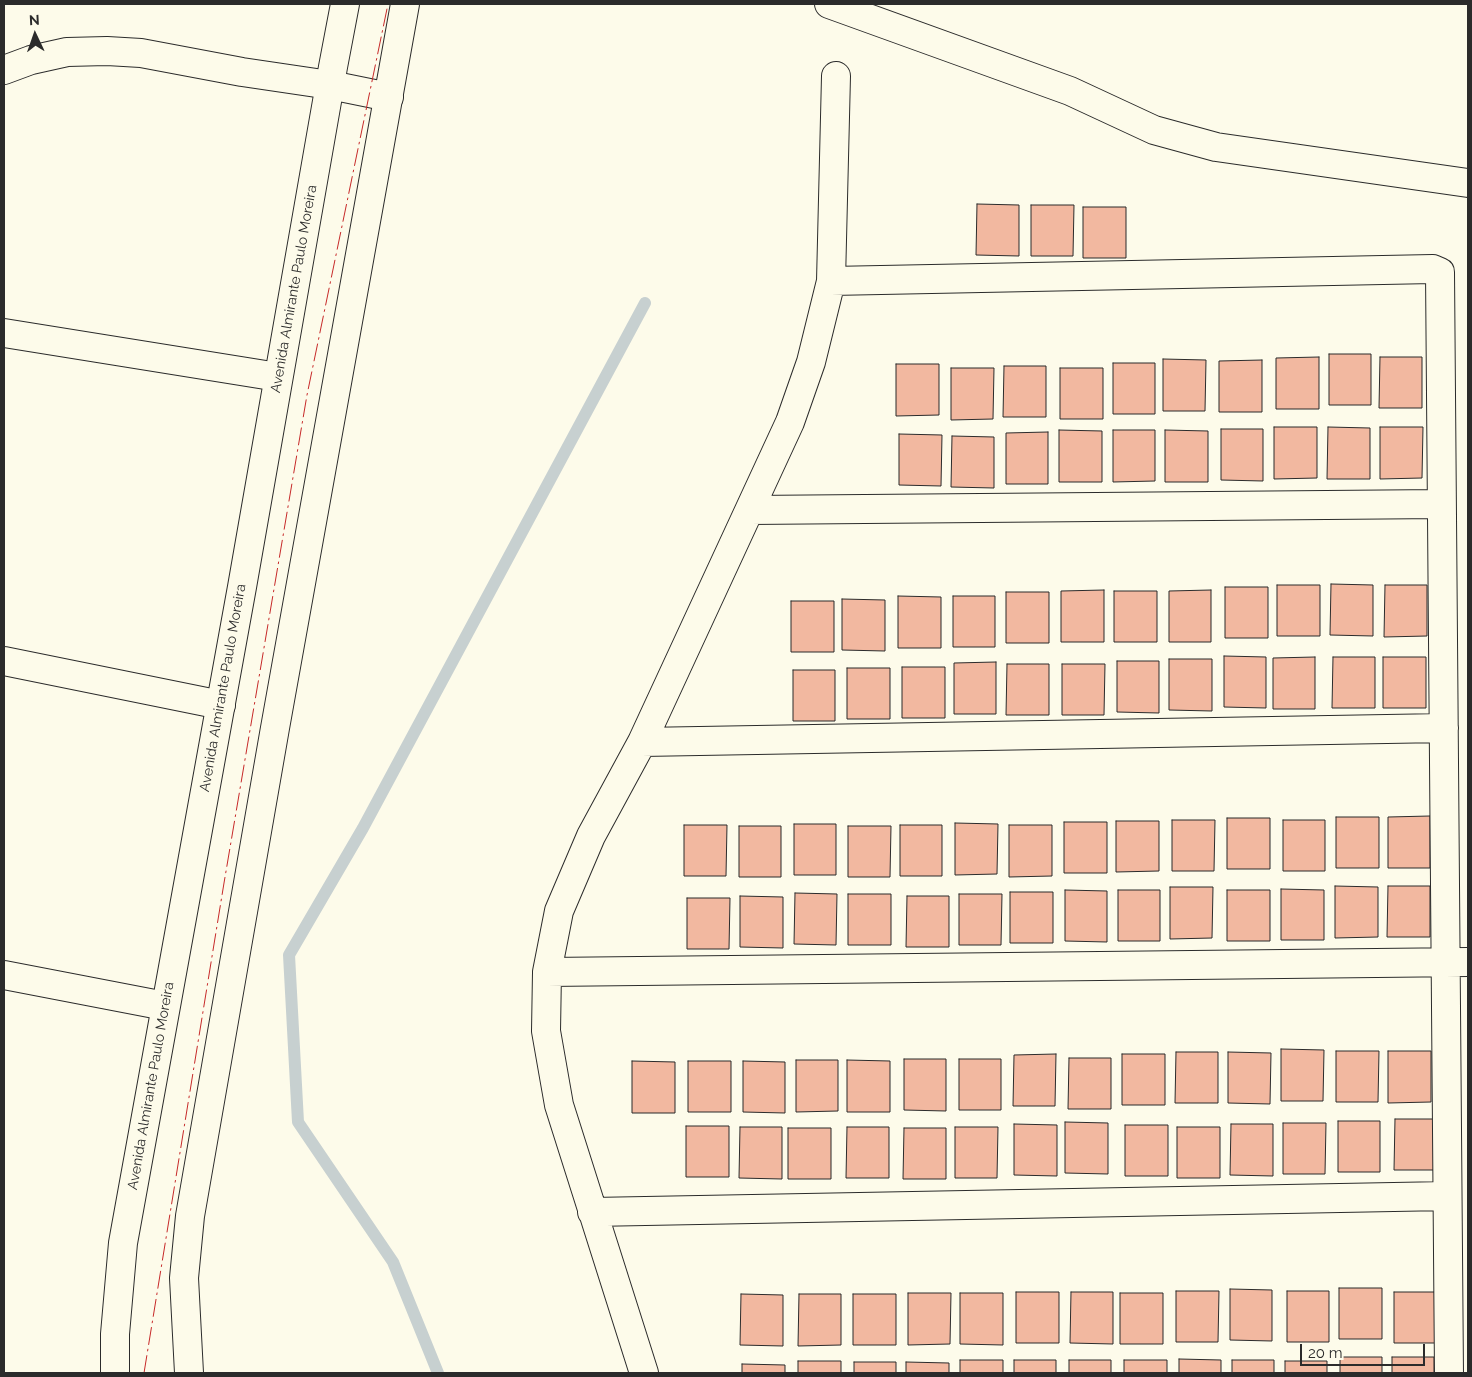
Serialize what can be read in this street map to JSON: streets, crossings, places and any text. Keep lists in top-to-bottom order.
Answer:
{
  "streets": {
    "street": ["Avenida Almirante Paulo Moreira"]
  },
  "scale_bar": "20 m",
  "north": "top"
}
